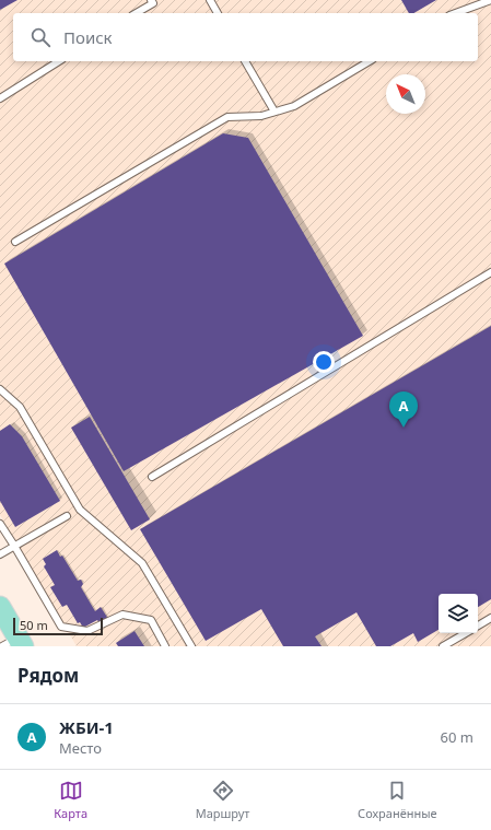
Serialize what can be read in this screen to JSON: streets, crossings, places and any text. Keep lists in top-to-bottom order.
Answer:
{
  "scale_bar": "50 m",
  "north": "top left",
  "page": {
    "search": "Поиск",
    "pins": "A",
    "scale": "50 m",
    "heading": "Рядом",
    "list": [
      {
        "mark": "A",
        "name": "ЖБИ-1",
        "note": "Место",
        "value": "60 m"
      }
    ],
    "nav": ["Карта", "Маршрут", "Сохранённые"]
  }
}
